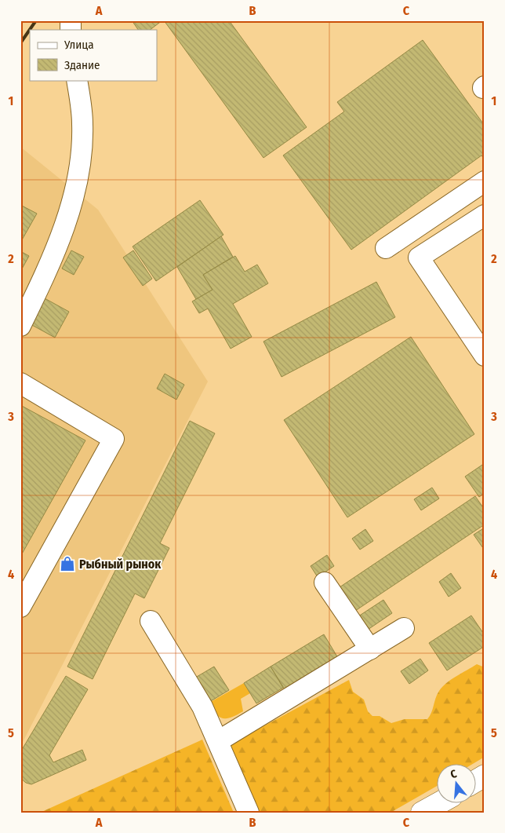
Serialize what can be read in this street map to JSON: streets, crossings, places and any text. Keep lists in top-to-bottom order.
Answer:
{
  "places": {
    "shop": ["Рыбный рынок"]
  },
  "legend": ["Улица", "Здание"],
  "north": "top",
  "grid": {
    "columns": ["A", "B", "C"],
    "rows": [
      "1",
      "2",
      "3",
      "4",
      "5"
    ]
  }
}
